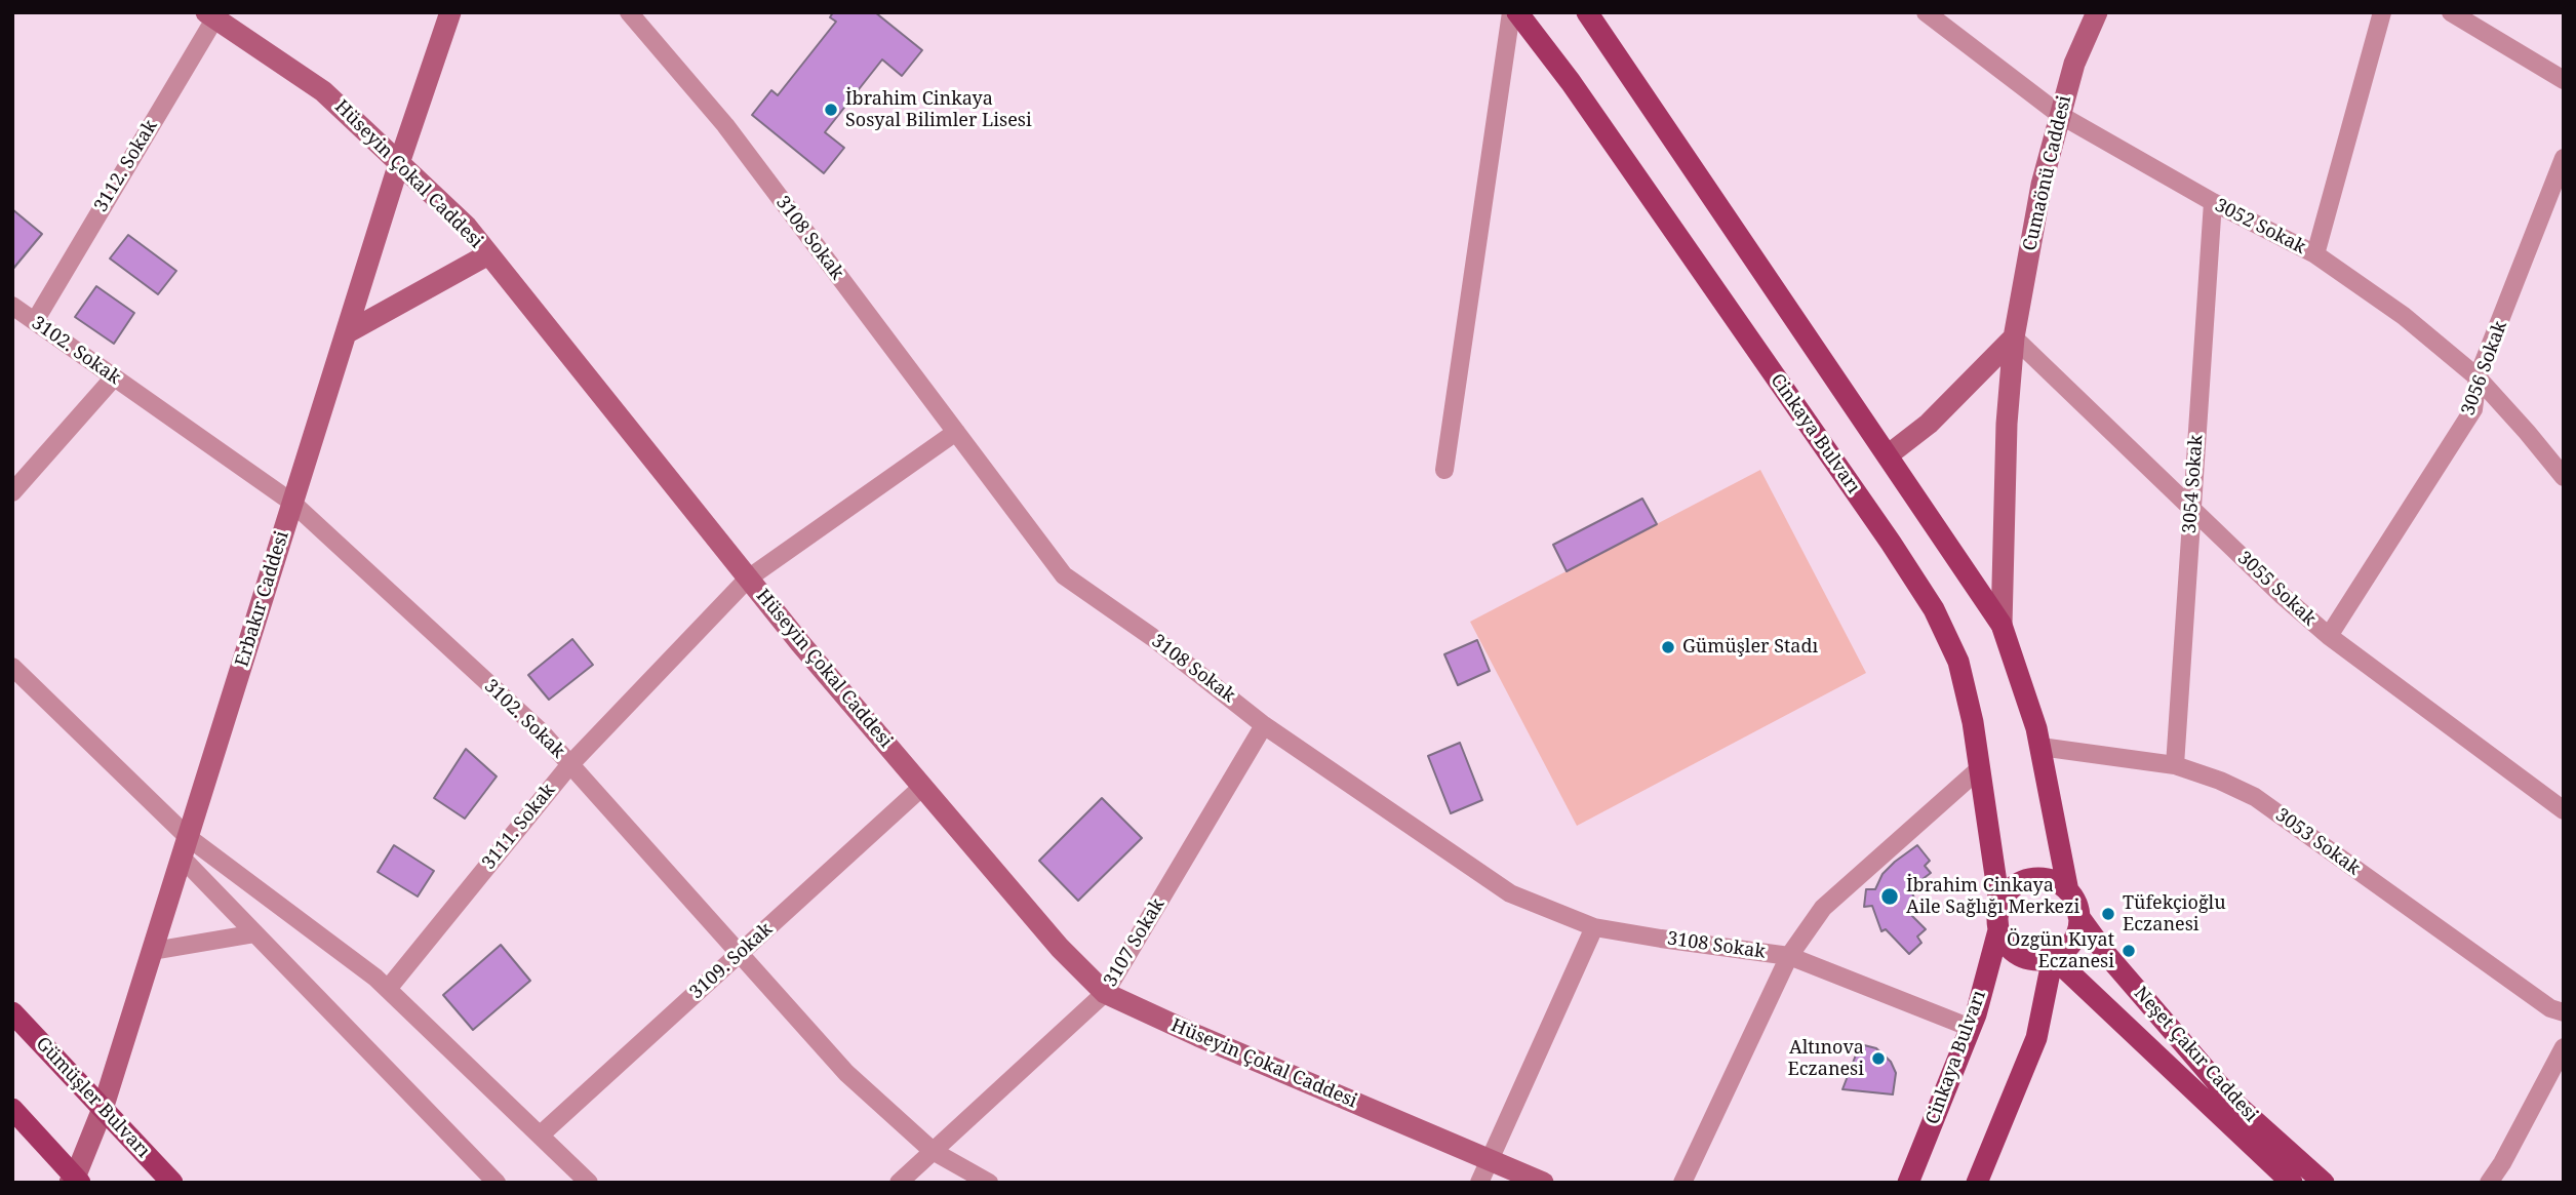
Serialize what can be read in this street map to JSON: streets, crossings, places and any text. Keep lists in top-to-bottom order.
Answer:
{
  "streets": {
    "main road": ["Cinkaya Bulvarı", "Neşet Çakır Caddesi", "Gümüşler Bulvarı"],
    "street": [
      "3112. Sokak",
      "Cumaönü Caddesi",
      "Hüseyin Çokal Caddesi",
      "3052 Sokak",
      "3108 Sokak",
      "3102. Sokak",
      "3056 Sokak",
      "3054 Sokak",
      "3055 Sokak",
      "Erbakır Caddesi",
      "3111. Sokak",
      "3053 Sokak",
      "3107 Sokak",
      "3109. Sokak"
    ]
  },
  "crossings": [
    ["3112. Sokak", "Hüseyin Çokal Caddesi"],
    ["3112. Sokak", "3102. Sokak"],
    ["Cumaönü Caddesi", "3052 Sokak"],
    ["Cumaönü Caddesi", "3055 Sokak"],
    ["Hüseyin Çokal Caddesi", "Erbakır Caddesi"],
    ["Hüseyin Çokal Caddesi", "3111. Sokak"],
    ["Hüseyin Çokal Caddesi", "3107 Sokak"],
    ["Hüseyin Çokal Caddesi", "3109. Sokak"],
    ["3052 Sokak", "3056 Sokak"],
    ["3052 Sokak", "3054 Sokak"],
    ["3108 Sokak", "Cinkaya Bulvarı"],
    ["3108 Sokak", "3111. Sokak"],
    ["3108 Sokak", "3107 Sokak"],
    ["3102. Sokak", "Erbakır Caddesi"],
    ["3102. Sokak", "3111. Sokak"],
    ["3102. Sokak", "3107 Sokak"],
    ["3102. Sokak", "3109. Sokak"],
    ["3056 Sokak", "3055 Sokak"],
    ["Cinkaya Bulvarı", "Neşet Çakır Caddesi"],
    ["3054 Sokak", "3055 Sokak"],
    ["3054 Sokak", "3053 Sokak"],
    ["Erbakır Caddesi", "Gümüşler Bulvarı"]
  ],
  "places": [
    "İbrahim Cinkaya Sosyal Bilimler Lisesi",
    "Gümüşler Stadı",
    "İbrahim Cinkaya Aile Sağlığı Merkezi",
    "Tüfekçioğlu Eczanesi",
    "Özgün Kıyat Eczanesi",
    "Altınova Eczanesi"
  ]
}
